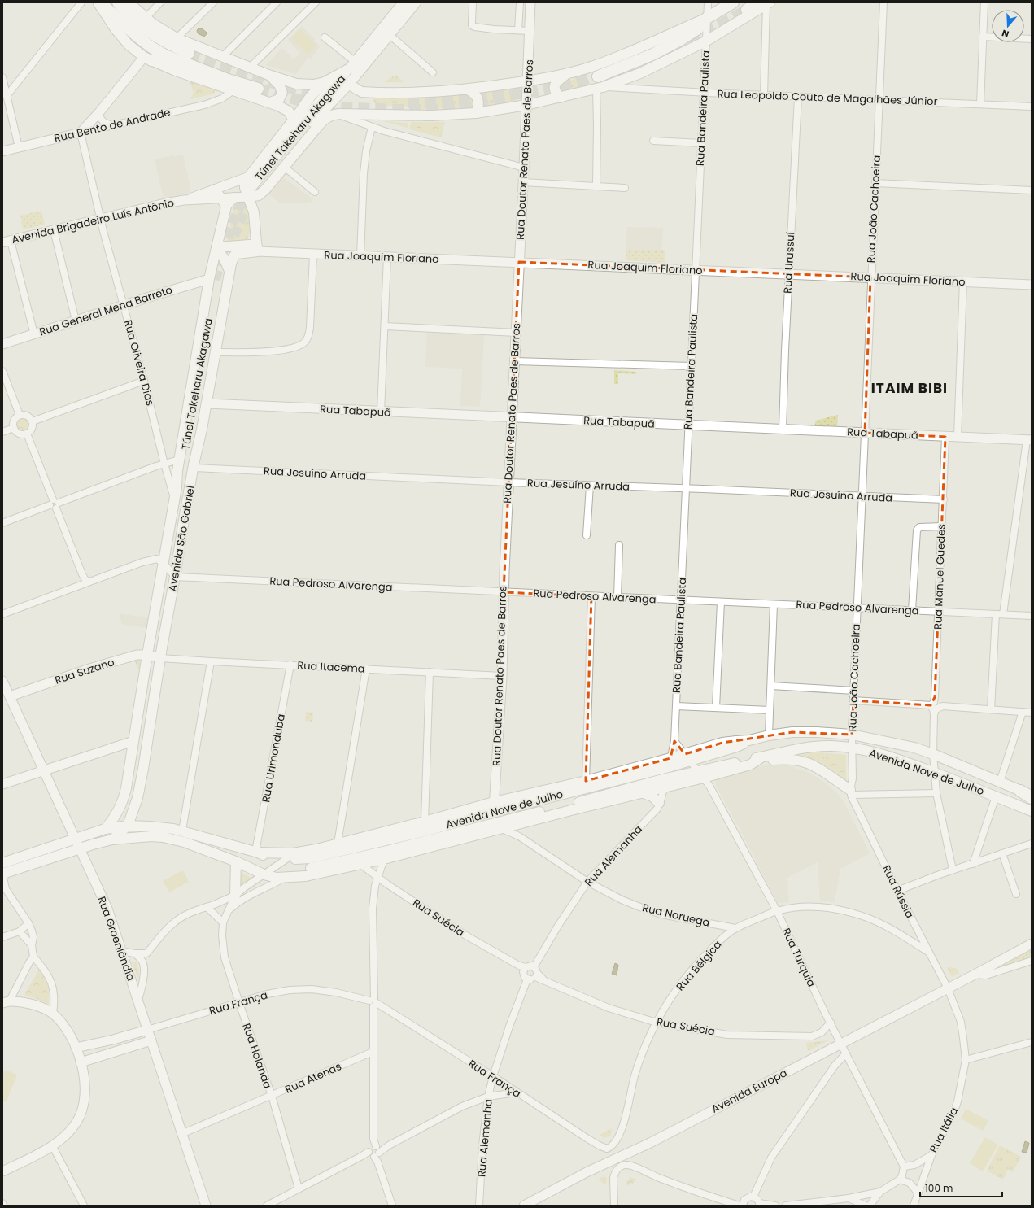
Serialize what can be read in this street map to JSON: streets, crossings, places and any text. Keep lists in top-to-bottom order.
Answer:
{
  "streets": {
    "main road": ["Túnel Takeharu Akagawa", "Avenida São Gabriel", "Avenida Nove de Julho"],
    "street": [
      "Rua Leopoldo Couto de Magalhães Júnior",
      "Rua Bandeira Paulista",
      "Rua Bento de Andrade",
      "Rua Doutor Renato Paes de Barros",
      "Rua João Cachoeira",
      "Avenida Brigadeiro Luís Antônio",
      "Rua Joaquim Floriano",
      "Rua Urussuí",
      "Rua General Mena Barreto",
      "Rua Oliveira Dias",
      "Rua Tabapuã",
      "Rua Jesuíno Arruda",
      "Rua Manuel Guedes",
      "Rua Pedroso Alvarenga",
      "Rua Itacema",
      "Rua Suzano",
      "Rua Urimonduba",
      "Rua Alemanha",
      "Rua Rússia",
      "Rua Noruega",
      "Rua Suécia",
      "Rua Groenlândia",
      "Rua Turquia",
      "Rua Bélgica",
      "Rua França",
      "Rua Holanda",
      "Rua Atenas",
      "Avenida Europa",
      "Rua Itália"
    ]
  },
  "crossings": [
    ["Rua Leopoldo Couto de Magalhães Júnior", "Rua Bandeira Paulista"],
    ["Rua Leopoldo Couto de Magalhães Júnior", "Rua João Cachoeira"],
    ["Rua Leopoldo Couto de Magalhães Júnior", "Rua Urussuí"],
    ["Rua Bandeira Paulista", "Rua Joaquim Floriano"],
    ["Rua Bandeira Paulista", "Rua Tabapuã"],
    ["Rua Bandeira Paulista", "Rua Jesuíno Arruda"],
    ["Rua Bandeira Paulista", "Rua Pedroso Alvarenga"],
    ["Rua Bandeira Paulista", "Avenida Nove de Julho"],
    ["Rua Bandeira Paulista", "Rua Alemanha"],
    ["Rua Bento de Andrade", "Rua Oliveira Dias"],
    ["Túnel Takeharu Akagawa", "Rua General Mena Barreto"],
    ["Túnel Takeharu Akagawa", "Rua Jesuíno Arruda"],
    ["Túnel Takeharu Akagawa", "Avenida São Gabriel"],
    ["Rua Doutor Renato Paes de Barros", "Rua Joaquim Floriano"],
    ["Rua Doutor Renato Paes de Barros", "Rua Tabapuã"],
    ["Rua Doutor Renato Paes de Barros", "Rua Jesuíno Arruda"],
    ["Rua Doutor Renato Paes de Barros", "Rua Pedroso Alvarenga"],
    ["Rua Doutor Renato Paes de Barros", "Rua Itacema"],
    ["Rua Doutor Renato Paes de Barros", "Avenida Nove de Julho"],
    ["Rua Doutor Renato Paes de Barros", "Rua Noruega"],
    ["Rua João Cachoeira", "Rua Joaquim Floriano"],
    ["Rua João Cachoeira", "Rua Tabapuã"],
    ["Rua João Cachoeira", "Rua Jesuíno Arruda"],
    ["Rua João Cachoeira", "Rua Pedroso Alvarenga"],
    ["Rua João Cachoeira", "Avenida Nove de Julho"],
    ["Rua João Cachoeira", "Rua Rússia"],
    ["Avenida Brigadeiro Luís Antônio", "Rua Oliveira Dias"],
    ["Avenida Brigadeiro Luís Antônio", "Avenida São Gabriel"],
    ["Rua Joaquim Floriano", "Rua Urussuí"],
    ["Rua Joaquim Floriano", "Avenida São Gabriel"],
    ["Rua Urussuí", "Rua Tabapuã"],
    ["Rua General Mena Barreto", "Rua Oliveira Dias"],
    ["Rua General Mena Barreto", "Avenida São Gabriel"],
    ["Rua Oliveira Dias", "Avenida São Gabriel"],
    ["Rua Tabapuã", "Avenida São Gabriel"],
    ["Rua Tabapuã", "Rua Manuel Guedes"],
    ["Rua Jesuíno Arruda", "Avenida São Gabriel"],
    ["Rua Jesuíno Arruda", "Rua Manuel Guedes"],
    ["Avenida São Gabriel", "Rua Pedroso Alvarenga"],
    ["Avenida São Gabriel", "Rua Itacema"],
    ["Avenida São Gabriel", "Rua Suzano"],
    ["Avenida São Gabriel", "Avenida Nove de Julho"],
    ["Rua Manuel Guedes", "Rua Pedroso Alvarenga"],
    ["Rua Manuel Guedes", "Avenida Nove de Julho"],
    ["Rua Itacema", "Rua Suzano"],
    ["Rua Itacema", "Rua Urimonduba"],
    ["Rua Suzano", "Rua Groenlândia"],
    ["Rua Urimonduba", "Avenida Nove de Julho"],
    ["Avenida Nove de Julho", "Rua Alemanha"],
    ["Avenida Nove de Julho", "Rua Noruega"],
    ["Avenida Nove de Julho", "Rua Suécia"],
    ["Avenida Nove de Julho", "Rua Groenlândia"],
    ["Avenida Nove de Julho", "Rua Turquia"],
    ["Rua Alemanha", "Rua Noruega"],
    ["Rua Alemanha", "Rua Suécia"],
    ["Rua Alemanha", "Rua França"],
    ["Rua Rússia", "Rua Bélgica"],
    ["Rua Rússia", "Avenida Europa"],
    ["Rua Rússia", "Rua Itália"],
    ["Rua Noruega", "Rua Bélgica"],
    ["Rua Suécia", "Rua Turquia"],
    ["Rua Suécia", "Rua Bélgica"],
    ["Rua Groenlândia", "Rua França"],
    ["Rua Groenlândia", "Rua Atenas"],
    ["Rua Turquia", "Rua Bélgica"],
    ["Rua Turquia", "Avenida Europa"],
    ["Rua Turquia", "Rua Itália"],
    ["Rua Bélgica", "Rua França"],
    ["Rua França", "Rua Holanda"],
    ["Rua Holanda", "Rua Atenas"],
    ["Avenida Europa", "Rua Itália"]
  ],
  "districts": ["ITAIM BIBI"],
  "scale_bar": "100 m",
  "north": "bottom"
}
